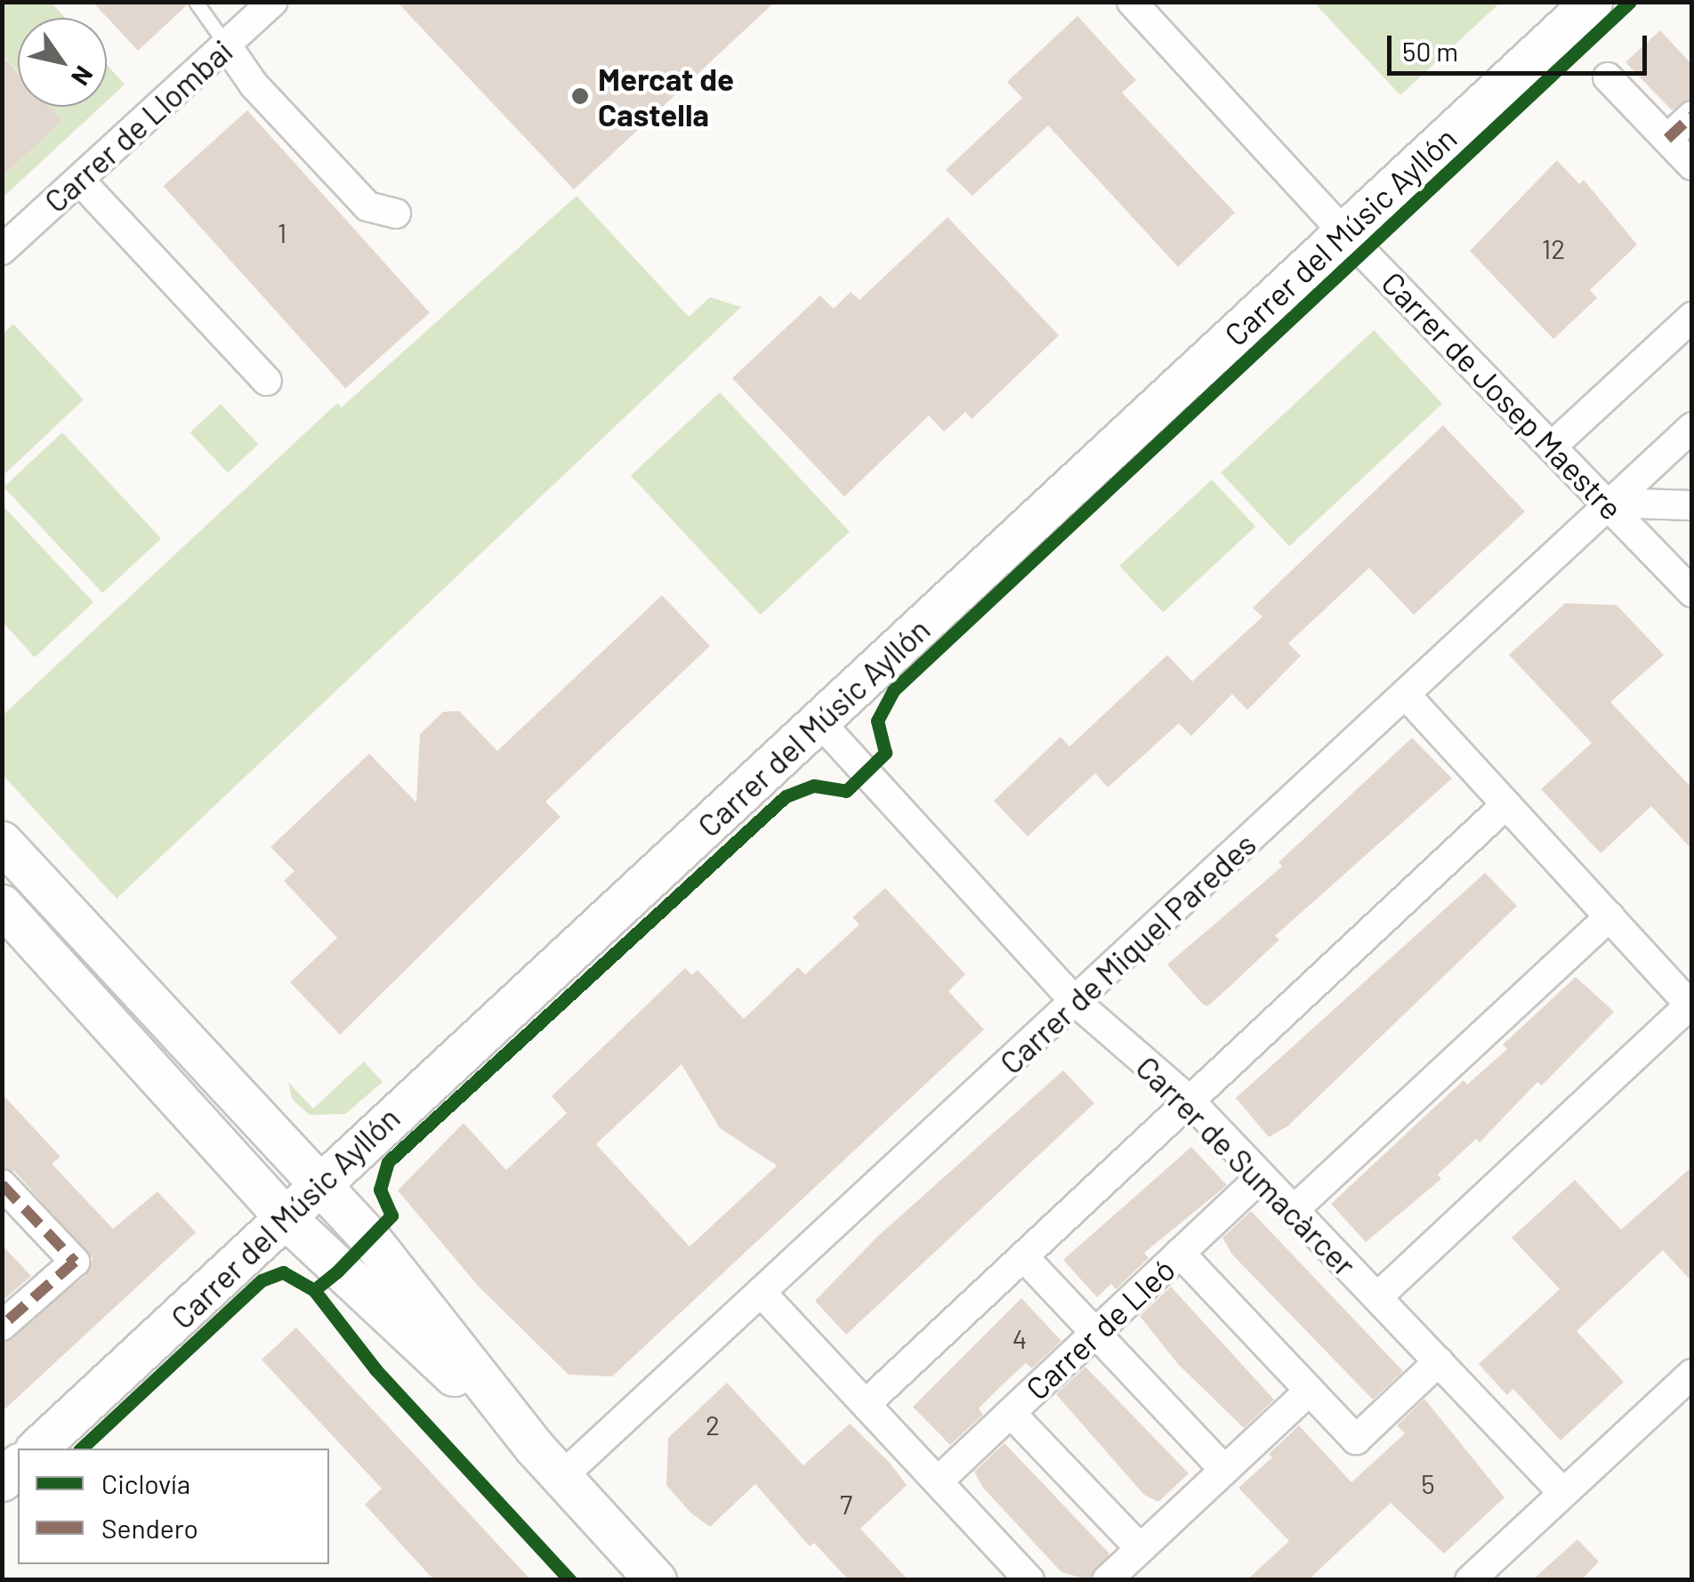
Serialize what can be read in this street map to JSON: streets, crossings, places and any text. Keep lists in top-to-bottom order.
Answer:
{
  "streets": {
    "street": [
      "Carrer de Llombai",
      "Carrer del Músic Ayllón",
      "Carrer de Josep Maestre",
      "Carrer de Miquel Paredes",
      "Carrer de Sumacàrcer",
      "Carrer de Lleó"
    ]
  },
  "crossings": [
    ["Carrer del Músic Ayllón", "Carrer de Josep Maestre"],
    ["Carrer del Músic Ayllón", "Carrer de Sumacàrcer"],
    ["Carrer de Josep Maestre", "Carrer de Miquel Paredes"],
    ["Carrer de Miquel Paredes", "Carrer de Sumacàrcer"],
    ["Carrer de Sumacàrcer", "Carrer de Lleó"]
  ],
  "places": ["Mercat de Castella"],
  "house_numbers": [
    "1",
    "12",
    "4",
    "2",
    "5",
    "7"
  ],
  "legend": ["Ciclovía", "Sendero"],
  "scale_bar": "50 m",
  "north": "bottom right"
}
